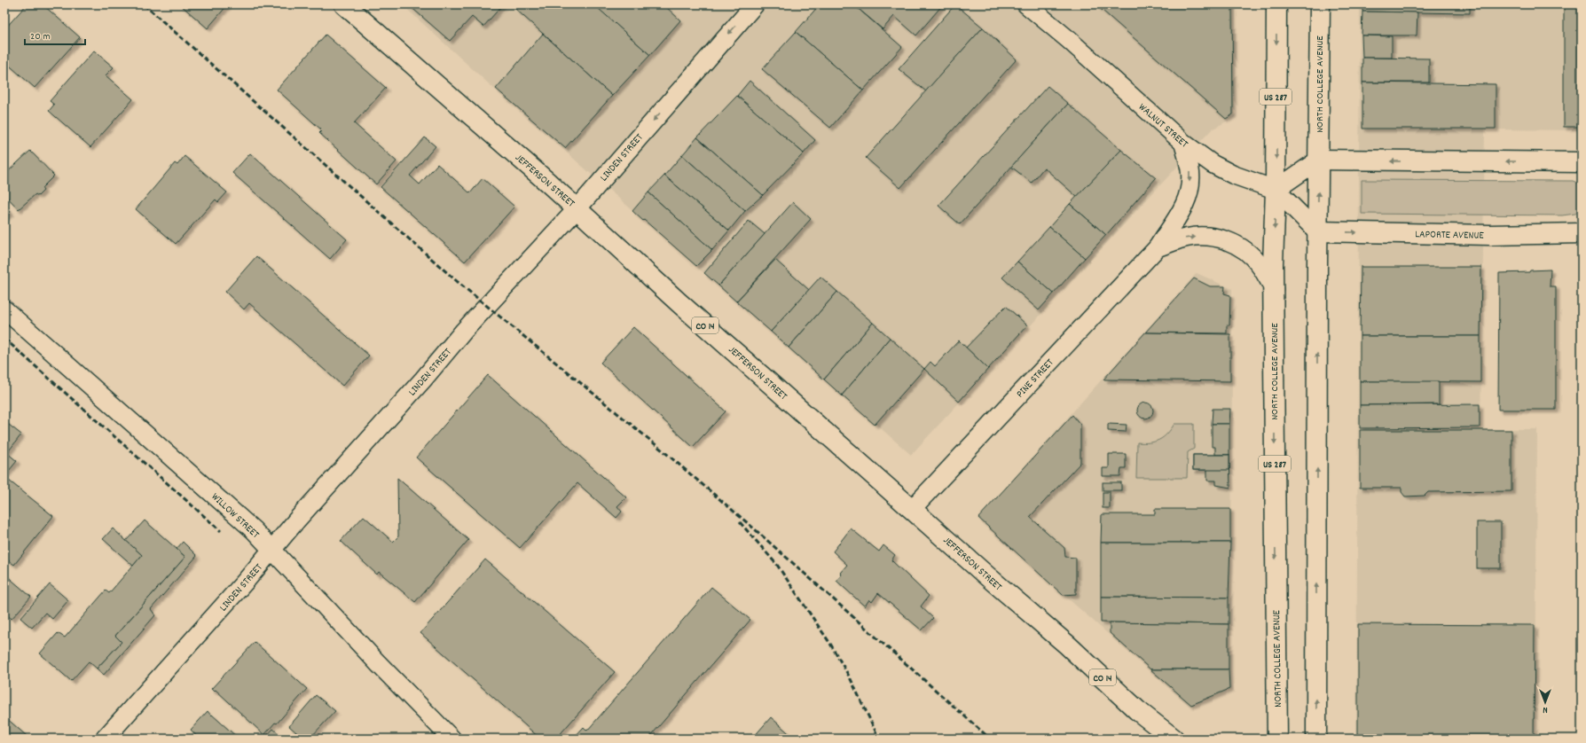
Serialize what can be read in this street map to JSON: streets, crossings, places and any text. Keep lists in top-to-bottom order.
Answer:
{
  "streets": {
    "main road": [
      "NORTH COLLEGE AVENUE",
      "US 287",
      "JEFFERSON STREET",
      "LAPORTE AVENUE",
      "CO 14"
    ],
    "street": [
      "WALNUT STREET",
      "LINDEN STREET",
      "PINE STREET",
      "WILLOW STREET"
    ]
  },
  "crossings": [
    ["NORTH COLLEGE AVENUE", "WALNUT STREET"],
    ["NORTH COLLEGE AVENUE", "LAPORTE AVENUE"],
    ["NORTH COLLEGE AVENUE", "PINE STREET"],
    ["WALNUT STREET", "PINE STREET"],
    ["LINDEN STREET", "JEFFERSON STREET"],
    ["LINDEN STREET", "WILLOW STREET"],
    ["JEFFERSON STREET", "CO 14"],
    ["JEFFERSON STREET", "PINE STREET"]
  ],
  "scale_bar": "20 m",
  "north": "bottom"
}
